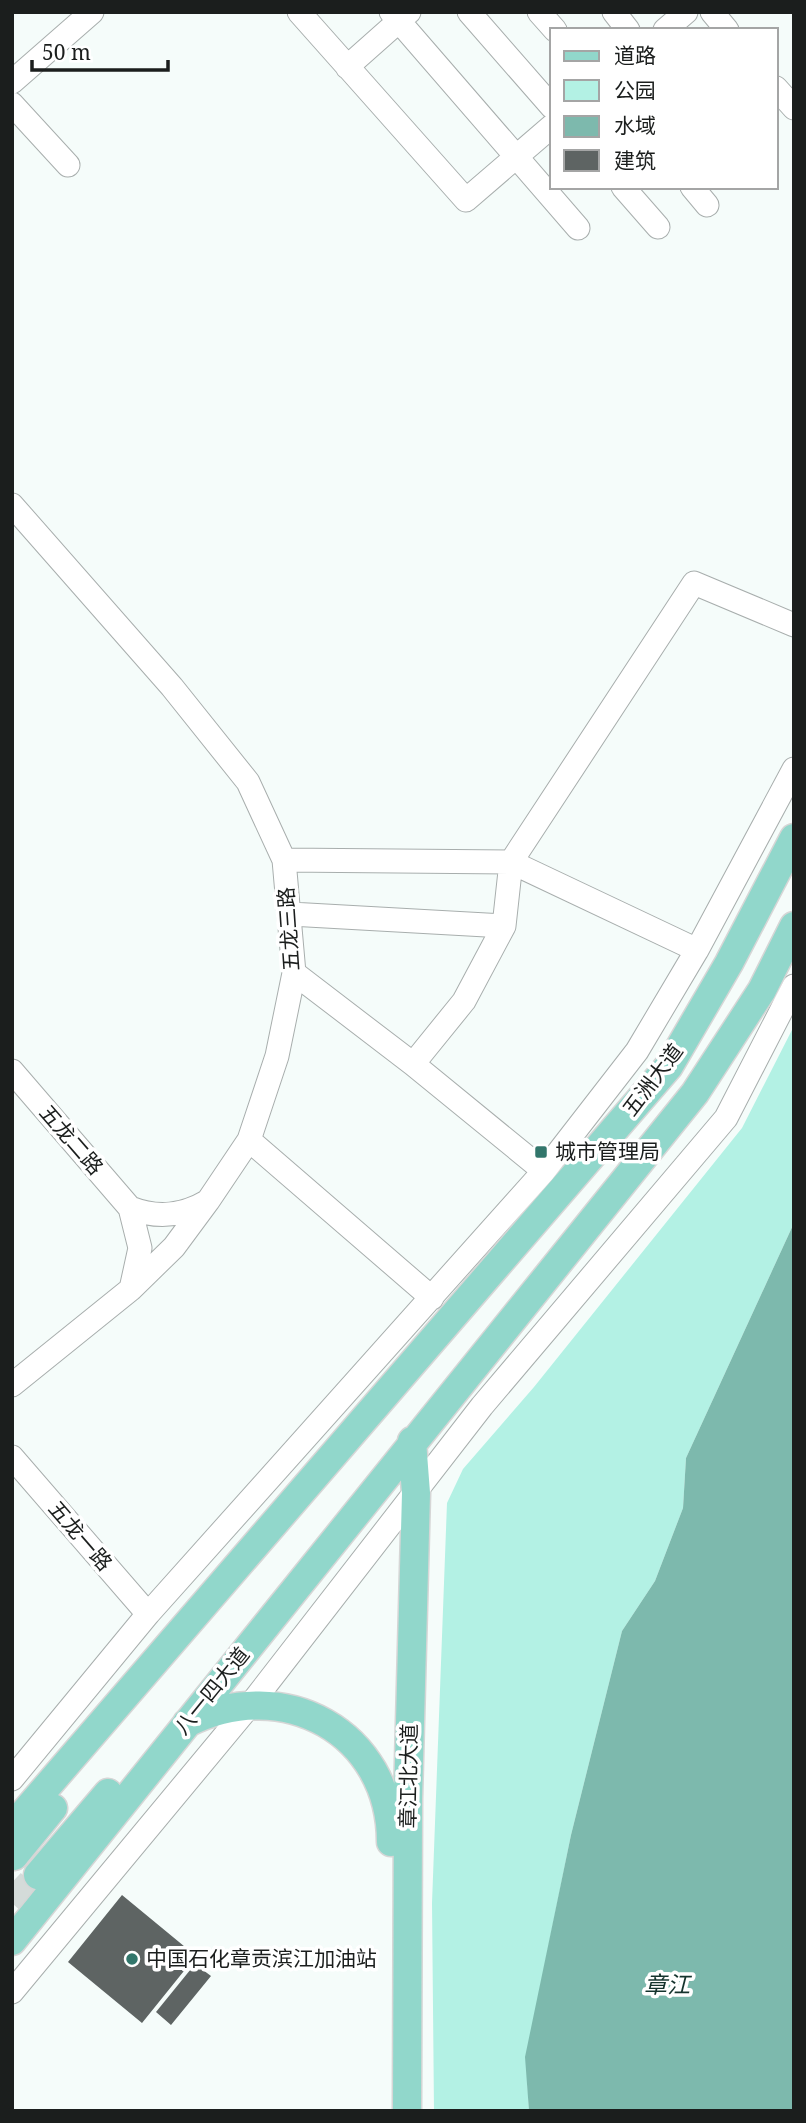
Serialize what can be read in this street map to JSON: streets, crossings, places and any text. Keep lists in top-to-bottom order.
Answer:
{
  "streets": {
    "main road": ["五洲大道", "八一四大道", "章江北大道"],
    "street": ["五龙三路", "五龙二路", "五龙一路"]
  },
  "crossings": [
    ["五洲大道", "八一四大道"],
    ["五洲大道", "章江北大道"],
    ["八一四大道", "章江北大道"]
  ],
  "water": ["章江"],
  "places": {
    "transit": ["城市管理局"],
    "other": ["中国石化章贡滨江加油站"]
  },
  "legend": [
    "道路",
    "公园",
    "水域",
    "建筑"
  ],
  "scale_bar": "50 m"
}
